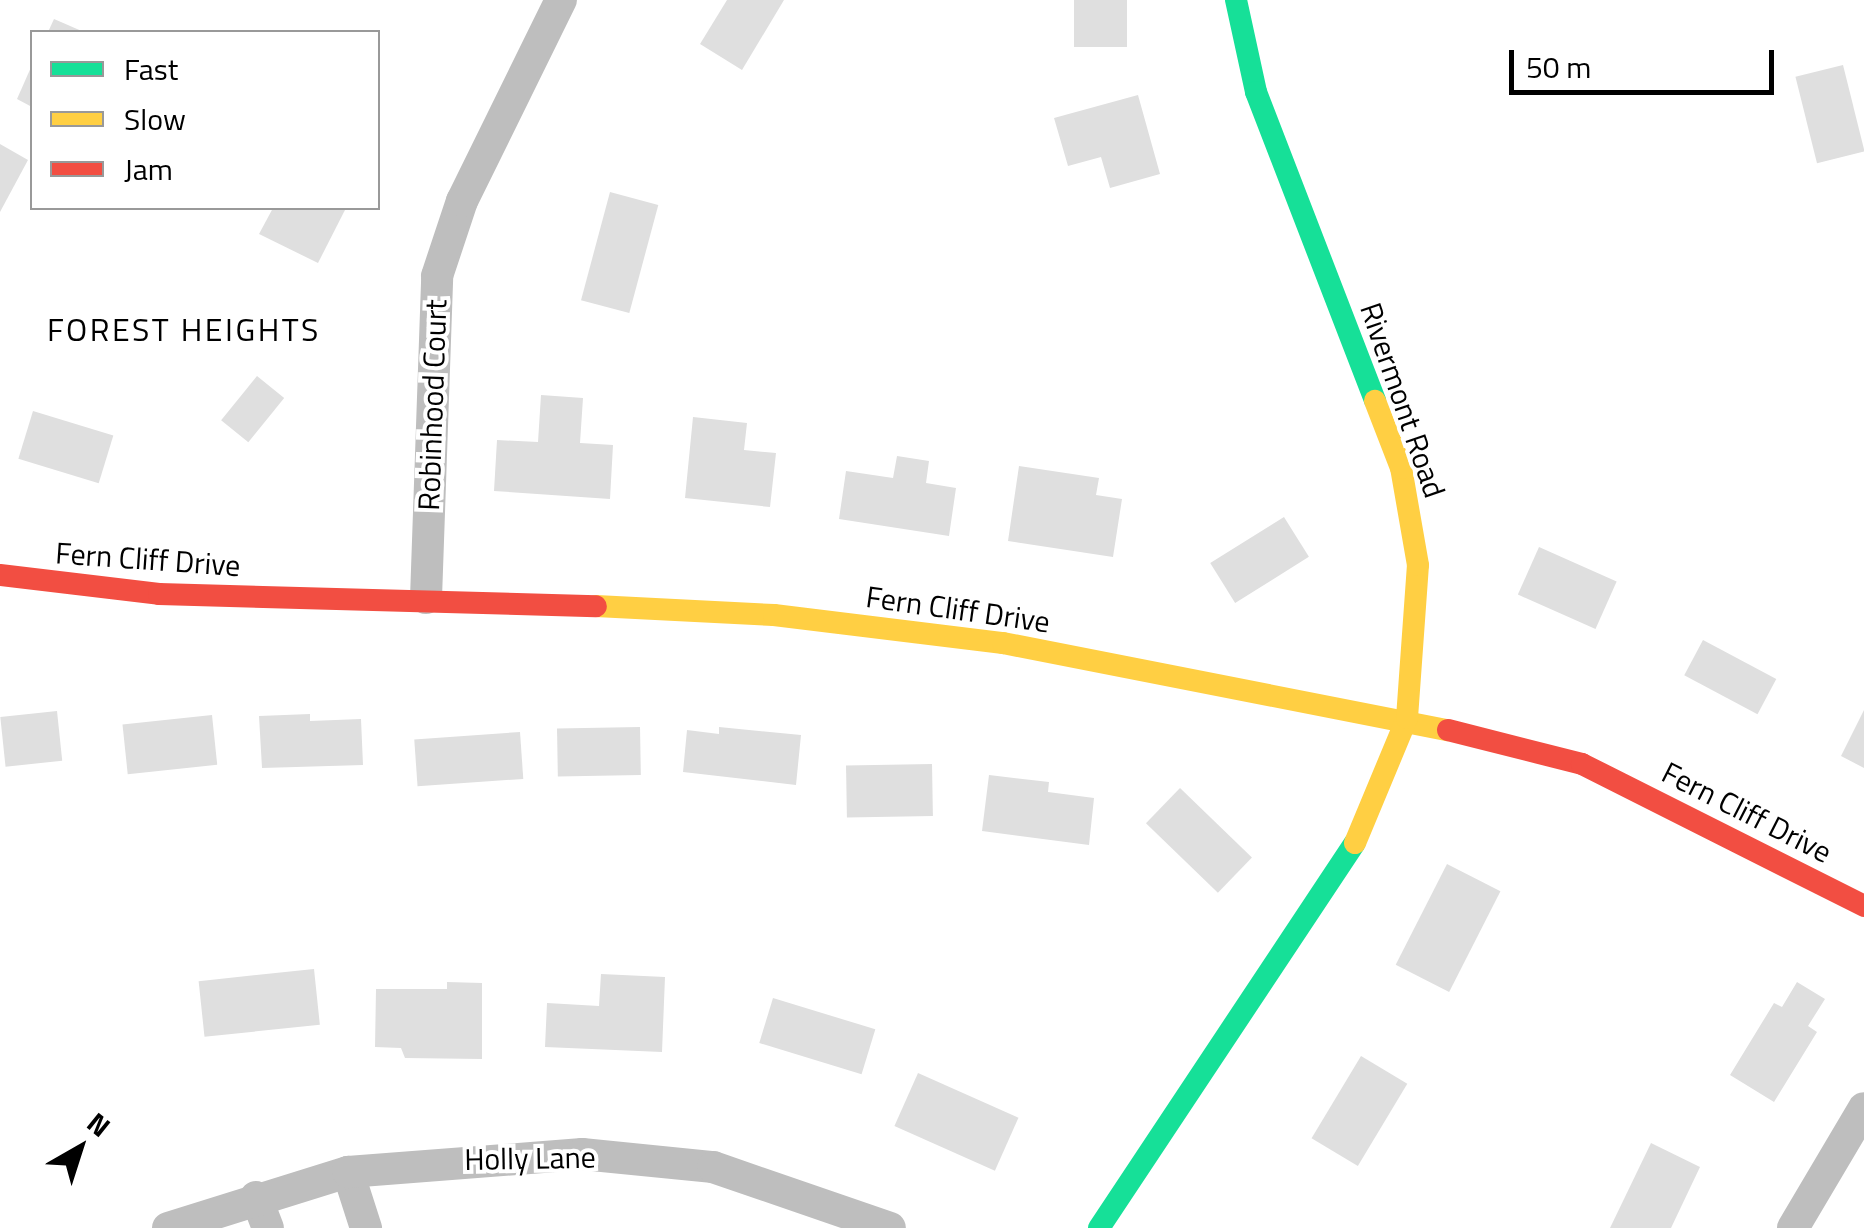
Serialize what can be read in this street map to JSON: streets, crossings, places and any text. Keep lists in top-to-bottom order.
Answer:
{
  "streets": {
    "street": [
      "Rivermont Road",
      "Robinhood Court",
      "Fern Cliff Drive",
      "Holly Lane"
    ]
  },
  "crossings": [
    ["Rivermont Road", "Fern Cliff Drive"],
    ["Robinhood Court", "Fern Cliff Drive"]
  ],
  "districts": ["FOREST HEIGHTS"],
  "legend": ["Fast", "Slow", "Jam"],
  "scale_bar": "50 m",
  "north": "top right"
}
